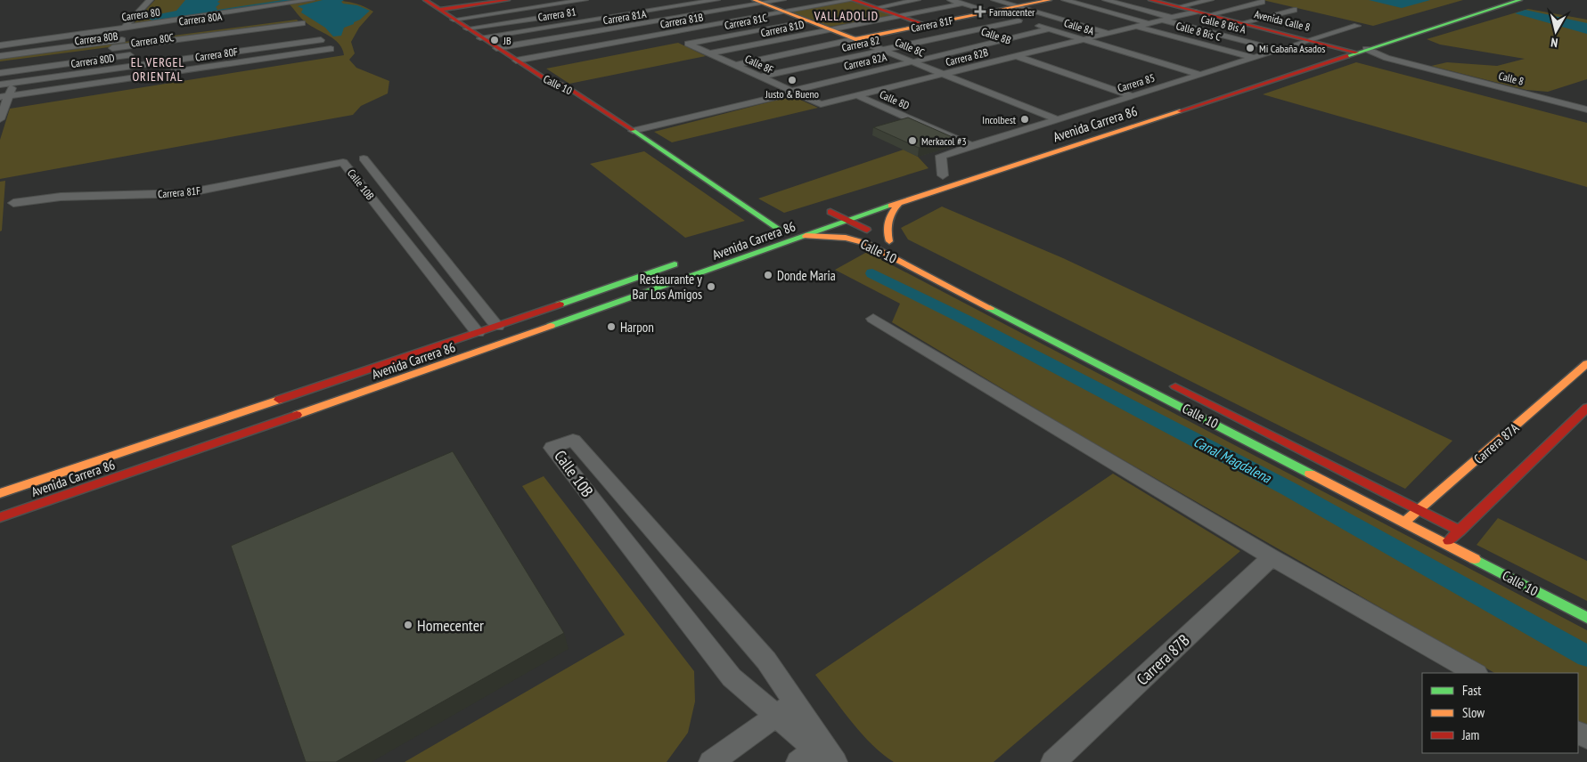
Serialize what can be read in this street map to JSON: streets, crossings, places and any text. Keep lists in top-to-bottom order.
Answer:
{
  "streets": {
    "street": [
      "Carrera 80",
      "Carrera 81",
      "Carrera 81A",
      "Carrera 81B",
      "Avenida Calle 8",
      "Carrera 81C",
      "Carrera 81F",
      "Calle 8 Bis A",
      "Calle 8A",
      "Carrera 81D",
      "Calle 8 Bis C",
      "Calle 8B",
      "Carrera 80B",
      "Carrera 80C",
      "Carrera 82",
      "Calle 8C",
      "Carrera 80F",
      "Carrera 82B",
      "Carrera 80D",
      "Carrera 82A",
      "Calle 8F",
      "Calle 8",
      "Carrera 85",
      "Calle 10",
      "Calle 8D",
      "Avenida Carrera 86",
      "Calle 10B",
      "Carrera 87A",
      "Carrera 87B"
    ]
  },
  "crossings": [
    ["Carrera 80", "Carrera 80B"],
    ["Carrera 81", "Calle 10"],
    ["Carrera 81A", "Calle 8C"],
    ["Carrera 81A", "Calle 10"],
    ["Carrera 81B", "Calle 8B"],
    ["Carrera 81B", "Calle 8C"],
    ["Carrera 81B", "Calle 10"],
    ["Avenida Calle 8", "Carrera 82B"],
    ["Avenida Calle 8", "Calle 8"],
    ["Avenida Calle 8", "Carrera 85"],
    ["Avenida Calle 8", "Avenida Carrera 86"],
    ["Carrera 81C", "Calle 8C"],
    ["Carrera 81C", "Calle 8F"],
    ["Carrera 81F", "Calle 8A"],
    ["Carrera 81F", "Calle 8B"],
    ["Carrera 81F", "Calle 8C"],
    ["Carrera 81F", "Calle 8F"],
    ["Carrera 81F", "Calle 10B"],
    ["Calle 8 Bis A", "Carrera 82B"],
    ["Calle 8 Bis A", "Carrera 85"],
    ["Calle 8A", "Carrera 81D"],
    ["Calle 8A", "Carrera 82"],
    ["Calle 8A", "Carrera 82B"],
    ["Calle 8A", "Carrera 82A"],
    ["Calle 8A", "Carrera 85"],
    ["Carrera 81D", "Calle 8B"],
    ["Carrera 81D", "Calle 8C"],
    ["Carrera 81D", "Calle 8F"],
    ["Calle 8 Bis C", "Carrera 82B"],
    ["Calle 8 Bis C", "Carrera 85"],
    ["Calle 8B", "Carrera 82"],
    ["Calle 8B", "Carrera 82B"],
    ["Calle 8B", "Carrera 82A"],
    ["Calle 8B", "Carrera 85"],
    ["Carrera 82", "Calle 8C"],
    ["Carrera 82", "Calle 8F"],
    ["Calle 8C", "Carrera 82B"],
    ["Calle 8C", "Carrera 82A"],
    ["Calle 8C", "Carrera 85"],
    ["Carrera 82B", "Calle 8F"],
    ["Carrera 82B", "Calle 8D"],
    ["Carrera 82A", "Calle 8F"],
    ["Carrera 82A", "Calle 10"],
    ["Calle 8", "Avenida Carrera 86"],
    ["Carrera 85", "Calle 8D"],
    ["Calle 10", "Avenida Carrera 86"],
    ["Calle 10", "Carrera 87A"],
    ["Avenida Carrera 86", "Calle 10B"]
  ],
  "districts": ["VALLADOLID", "EL VERGEL ORIENTAL"],
  "water": ["Canal Magdalena"],
  "places": {
    "health": ["Farmacenter"],
    "other": [
      "JB",
      "Mi Cabaña Asados",
      "Justo & Bueno",
      "Incolbest",
      "Merkacol #3",
      "Donde Maria",
      "Restaurante y Bar Los Amigos",
      "Harpon",
      "Homecenter"
    ]
  },
  "legend": ["Fast", "Slow", "Jam"],
  "north": "bottom"
}
